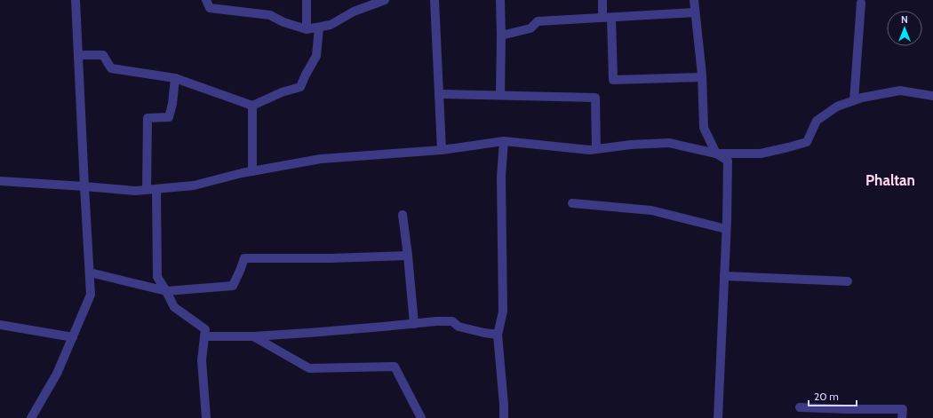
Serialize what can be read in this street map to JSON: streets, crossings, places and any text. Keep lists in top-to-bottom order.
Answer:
{
  "districts": ["Phaltan"],
  "scale_bar": "20 m",
  "north": "top"
}
